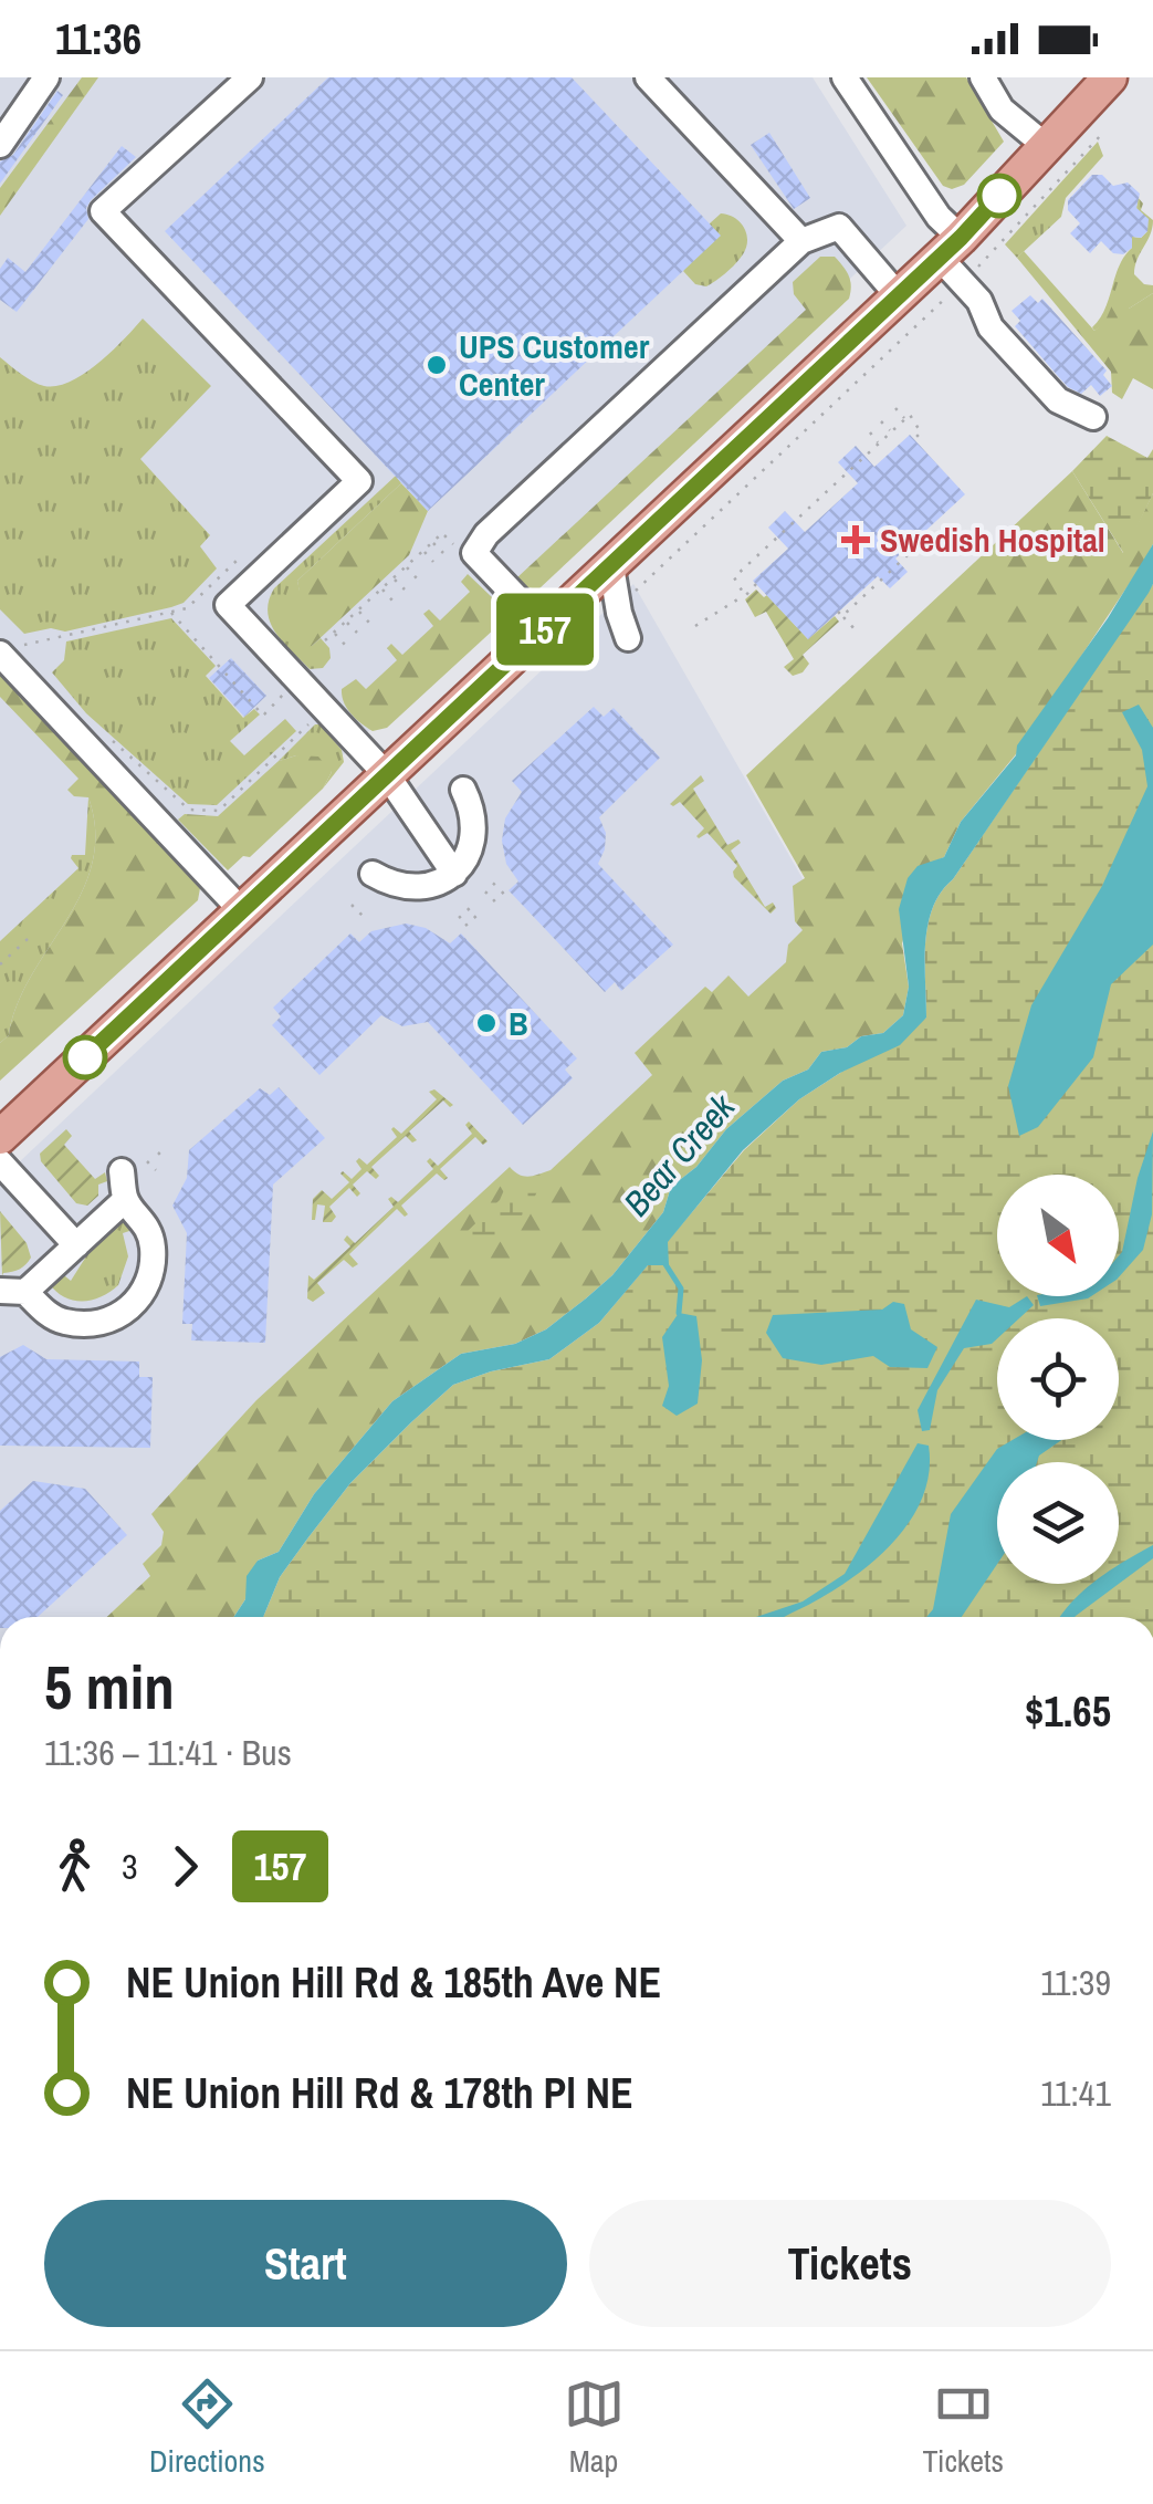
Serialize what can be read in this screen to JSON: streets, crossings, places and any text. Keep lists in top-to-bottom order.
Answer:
{
  "water": ["Bear Creek"],
  "places": {
    "other": ["UPS Customer Center", "B"],
    "health": ["Swedish Hospital"]
  },
  "lines": ["bus line 157"],
  "north": "bottom right",
  "page": {
    "status": "11:36",
    "on_map": "157",
    "heading": ["5 min", "11:36 – 11:41 · Bus", "$1.65"],
    "legs": ["3", "157"],
    "list": [
      {
        "name": "NE Union Hill Rd & 185th Ave NE",
        "value": "11:39"
      },
      {
        "name": "NE Union Hill Rd & 178th Pl NE",
        "value": "11:41"
      }
    ],
    "buttons": ["Start", "Tickets"],
    "tabs": ["Directions", "Map", "Tickets"]
  }
}
